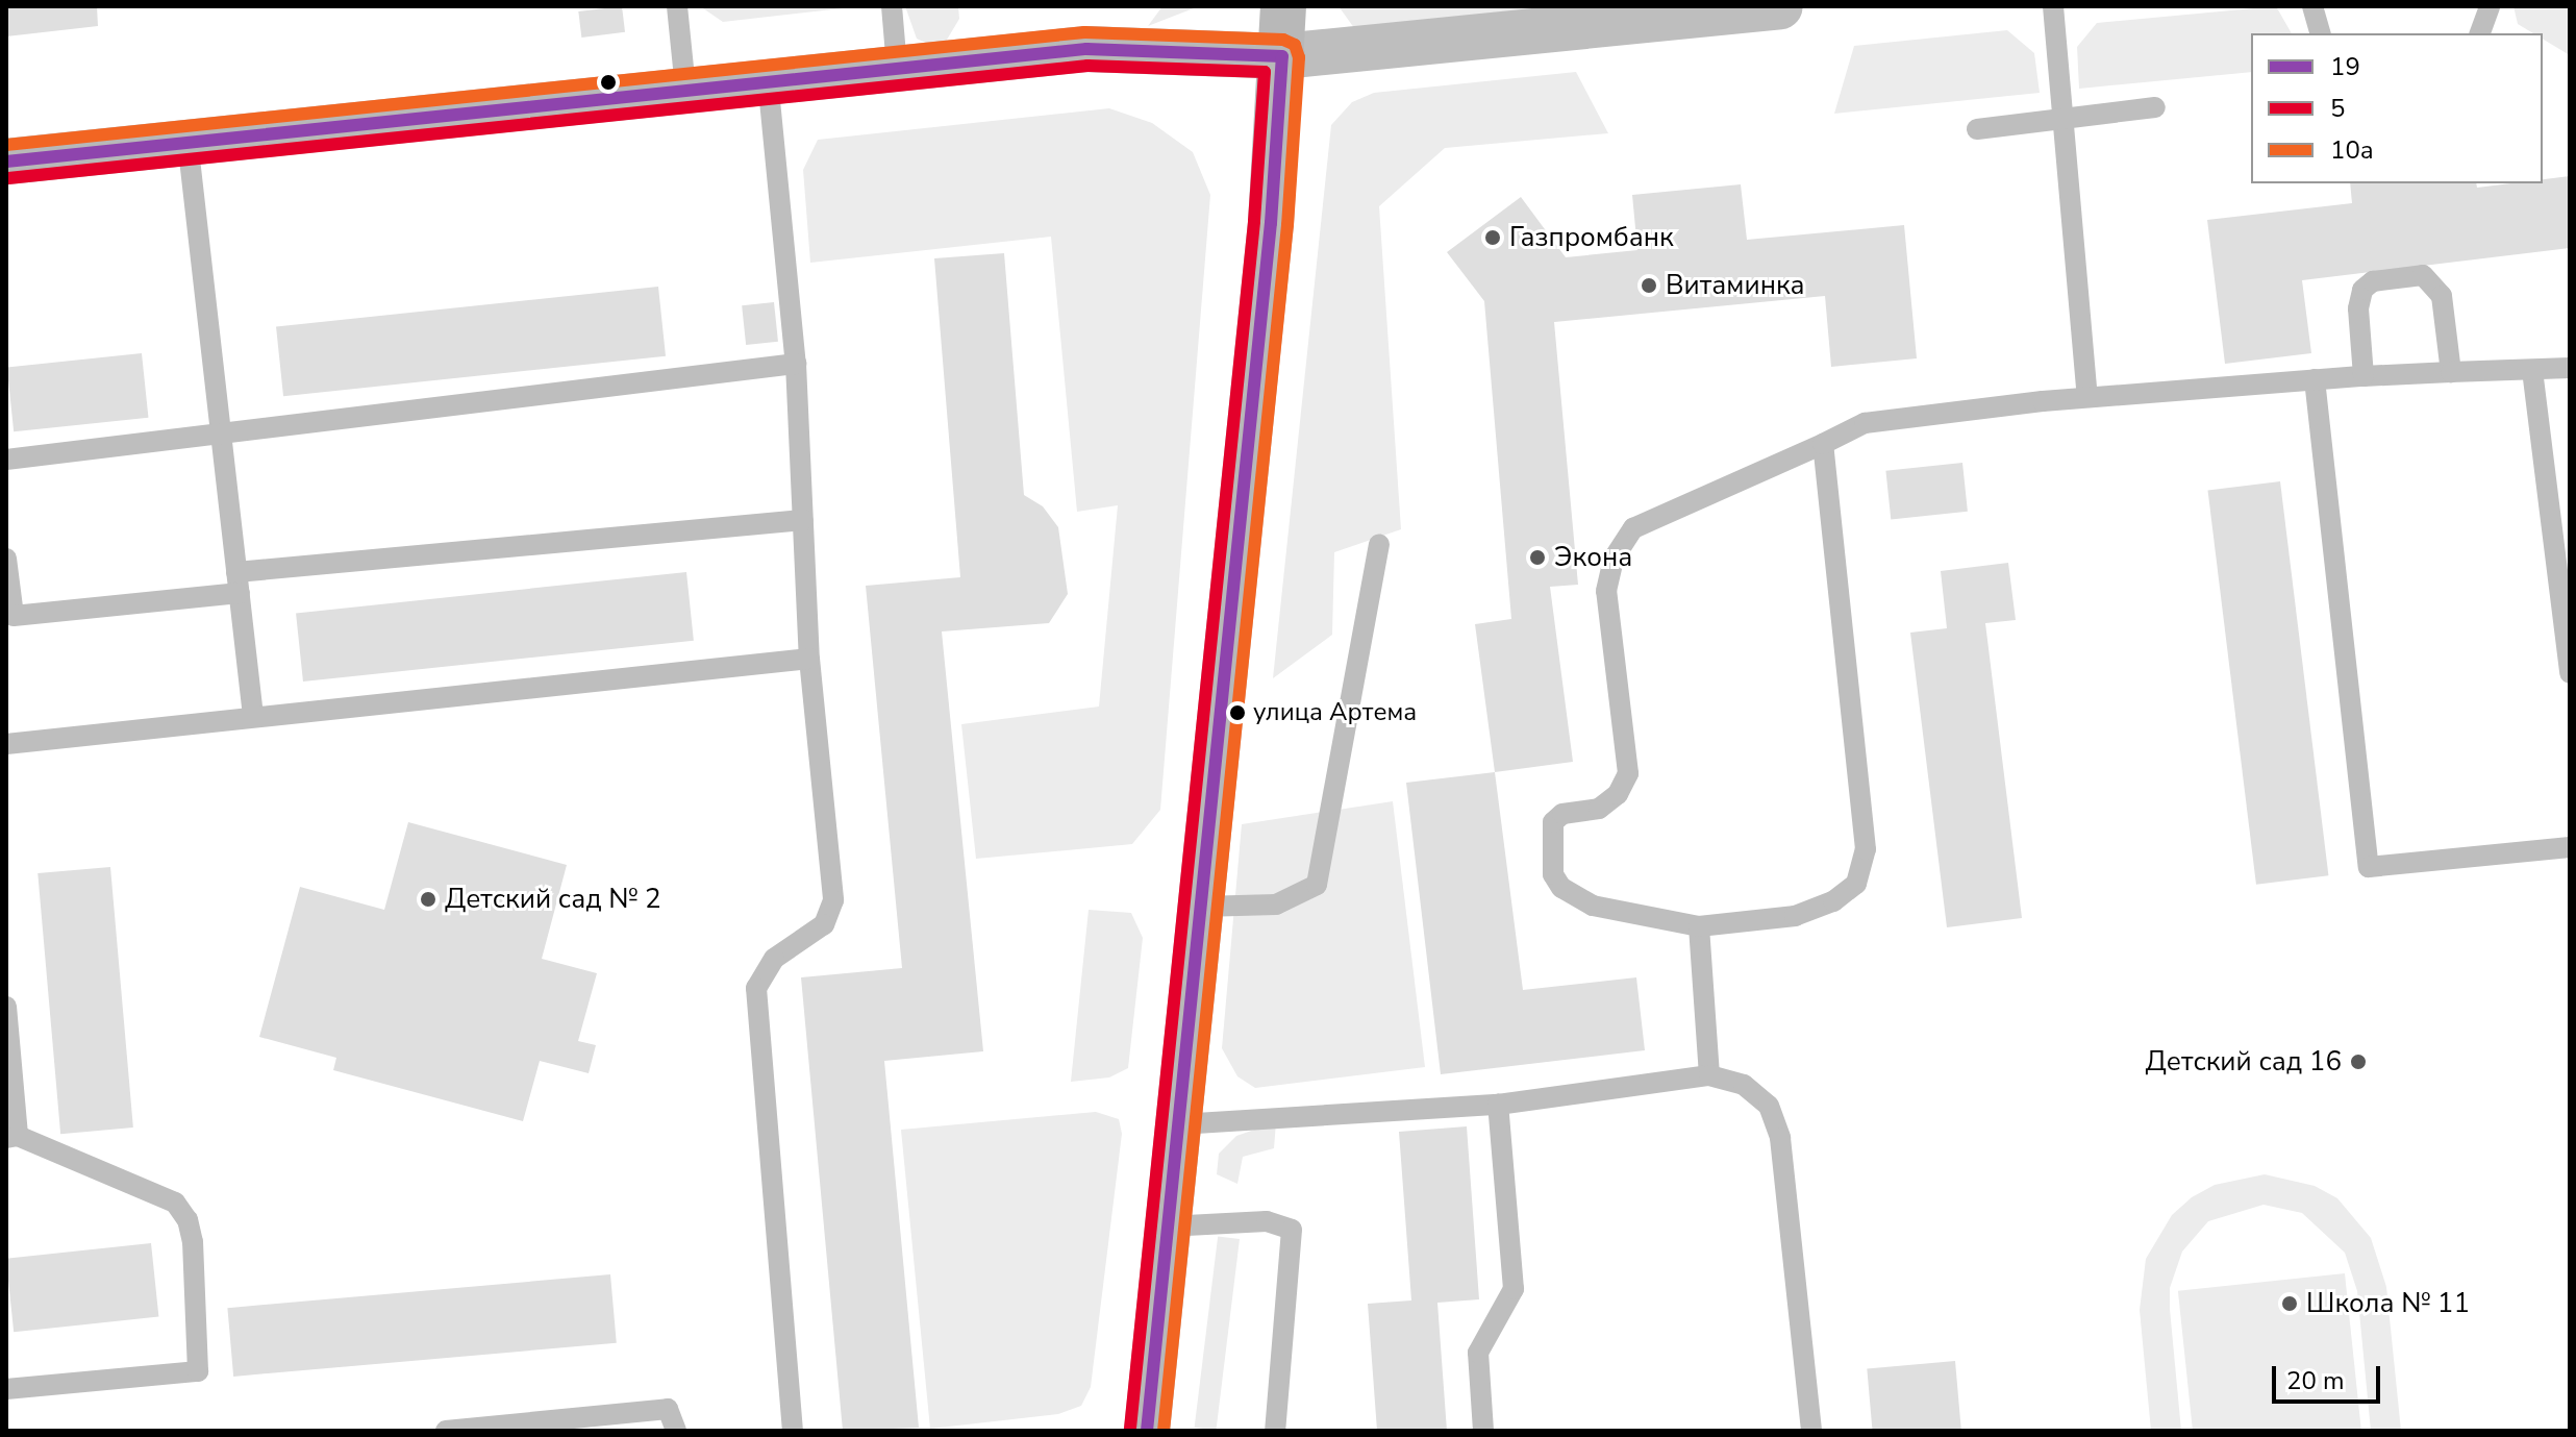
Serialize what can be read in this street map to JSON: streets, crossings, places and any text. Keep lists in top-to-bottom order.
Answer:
{
  "places": [
    "Газпромбанк",
    "Витаминка",
    "Экона",
    "улица Артема",
    "Детский сад № 2",
    "Детский сад 16",
    "Школа № 11"
  ],
  "lines": ["transit line 10а", "transit line 19", "transit line 5"],
  "legend": ["19", "5", "10а"],
  "scale_bar": "20 m"
}
